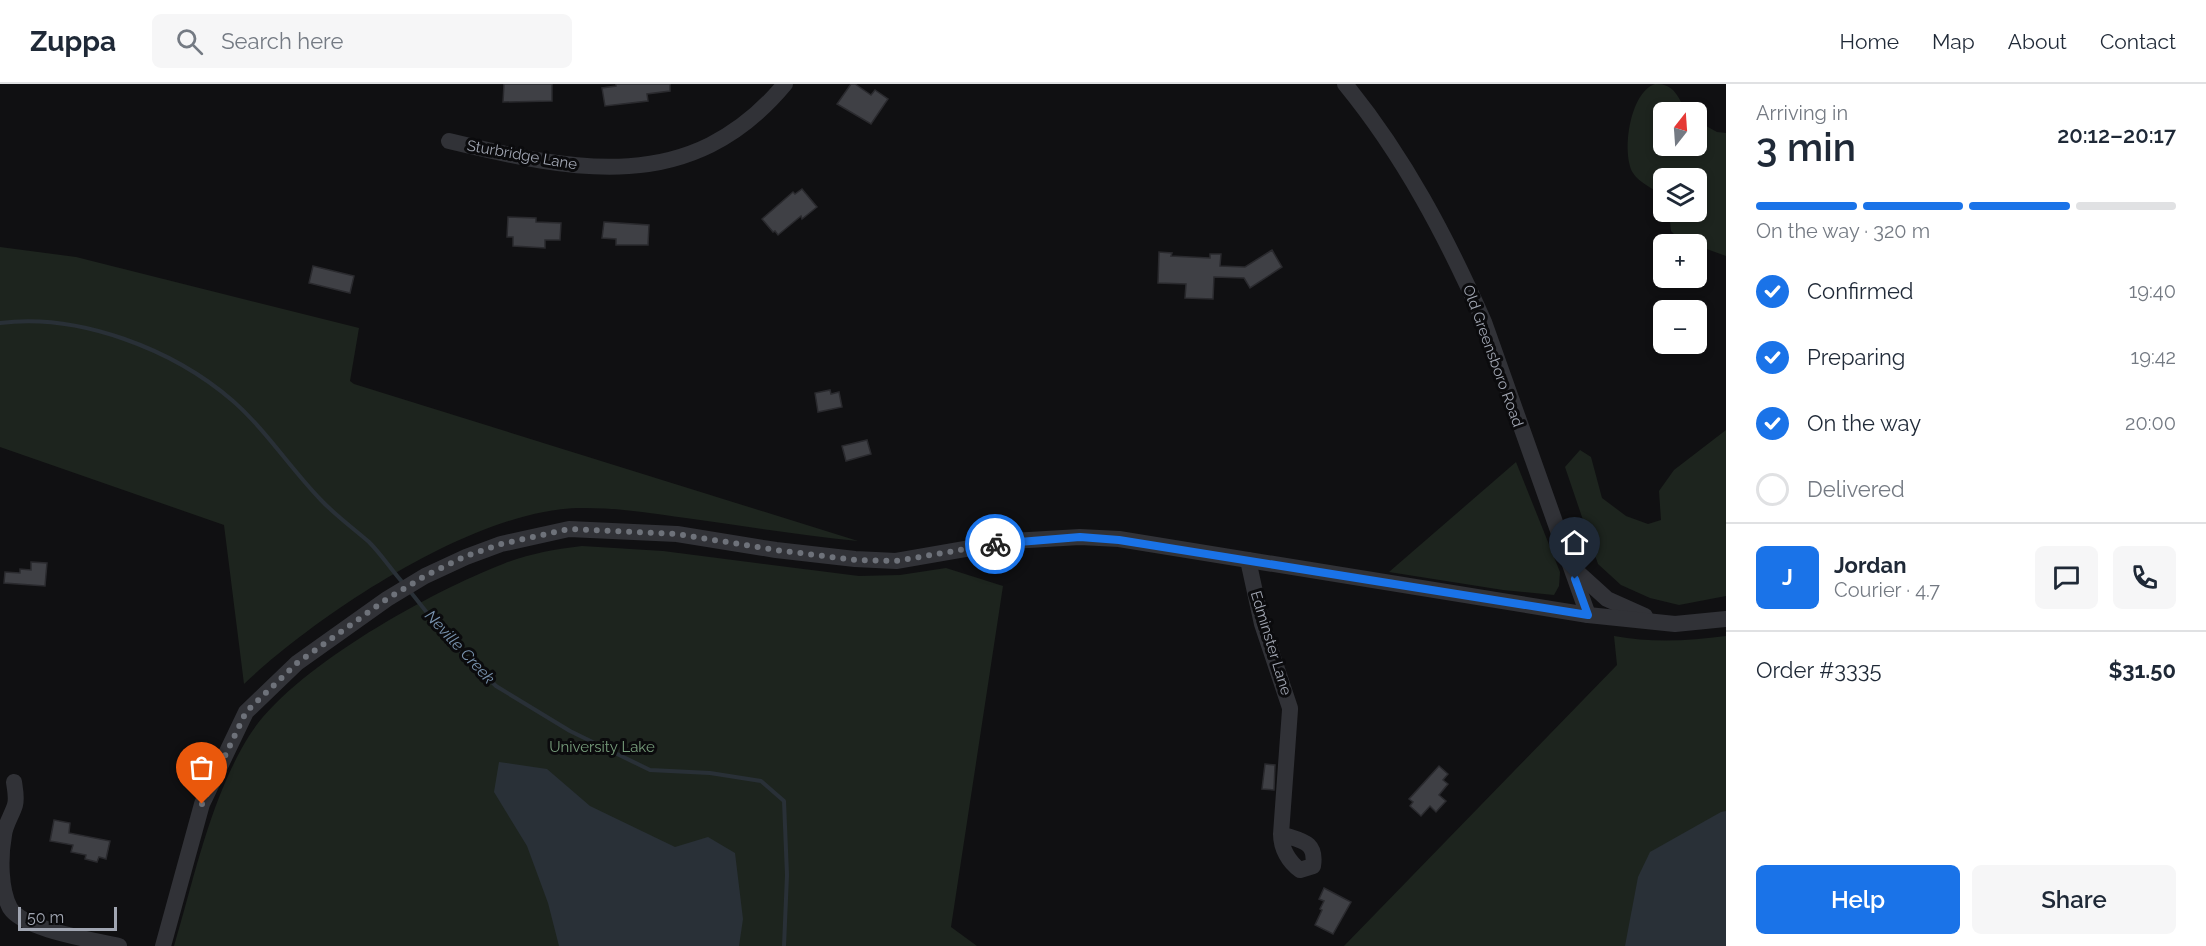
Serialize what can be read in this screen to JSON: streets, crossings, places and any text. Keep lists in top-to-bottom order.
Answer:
{
  "streets": {
    "street": ["Sturbridge Lane", "Old Greensboro Road", "Edminster Lane"]
  },
  "water": ["Neville Creek"],
  "parks": ["University Lake"],
  "scale_bar": "50 m",
  "north": "top",
  "page": {
    "header": "Zuppa",
    "search": "Search here",
    "nav": [
      "Home",
      "Map",
      "About",
      "Contact"
    ],
    "heading": ["3 min", "Arriving in", "20:12–20:17"],
    "panel": [
      "Jordan",
      "Courier · 4.7",
      "Order #3335",
      "$31.50"
    ],
    "map_buttons": ["+", "−"],
    "bar": "On the way · 320 m",
    "list": [
      ["Confirmed", "19:40"],
      ["Preparing", "19:42"],
      ["On the way", "20:00"],
      "Delivered"
    ],
    "round": "J",
    "buttons": ["Help", "Share"],
    "scale": "50 m"
  }
}
